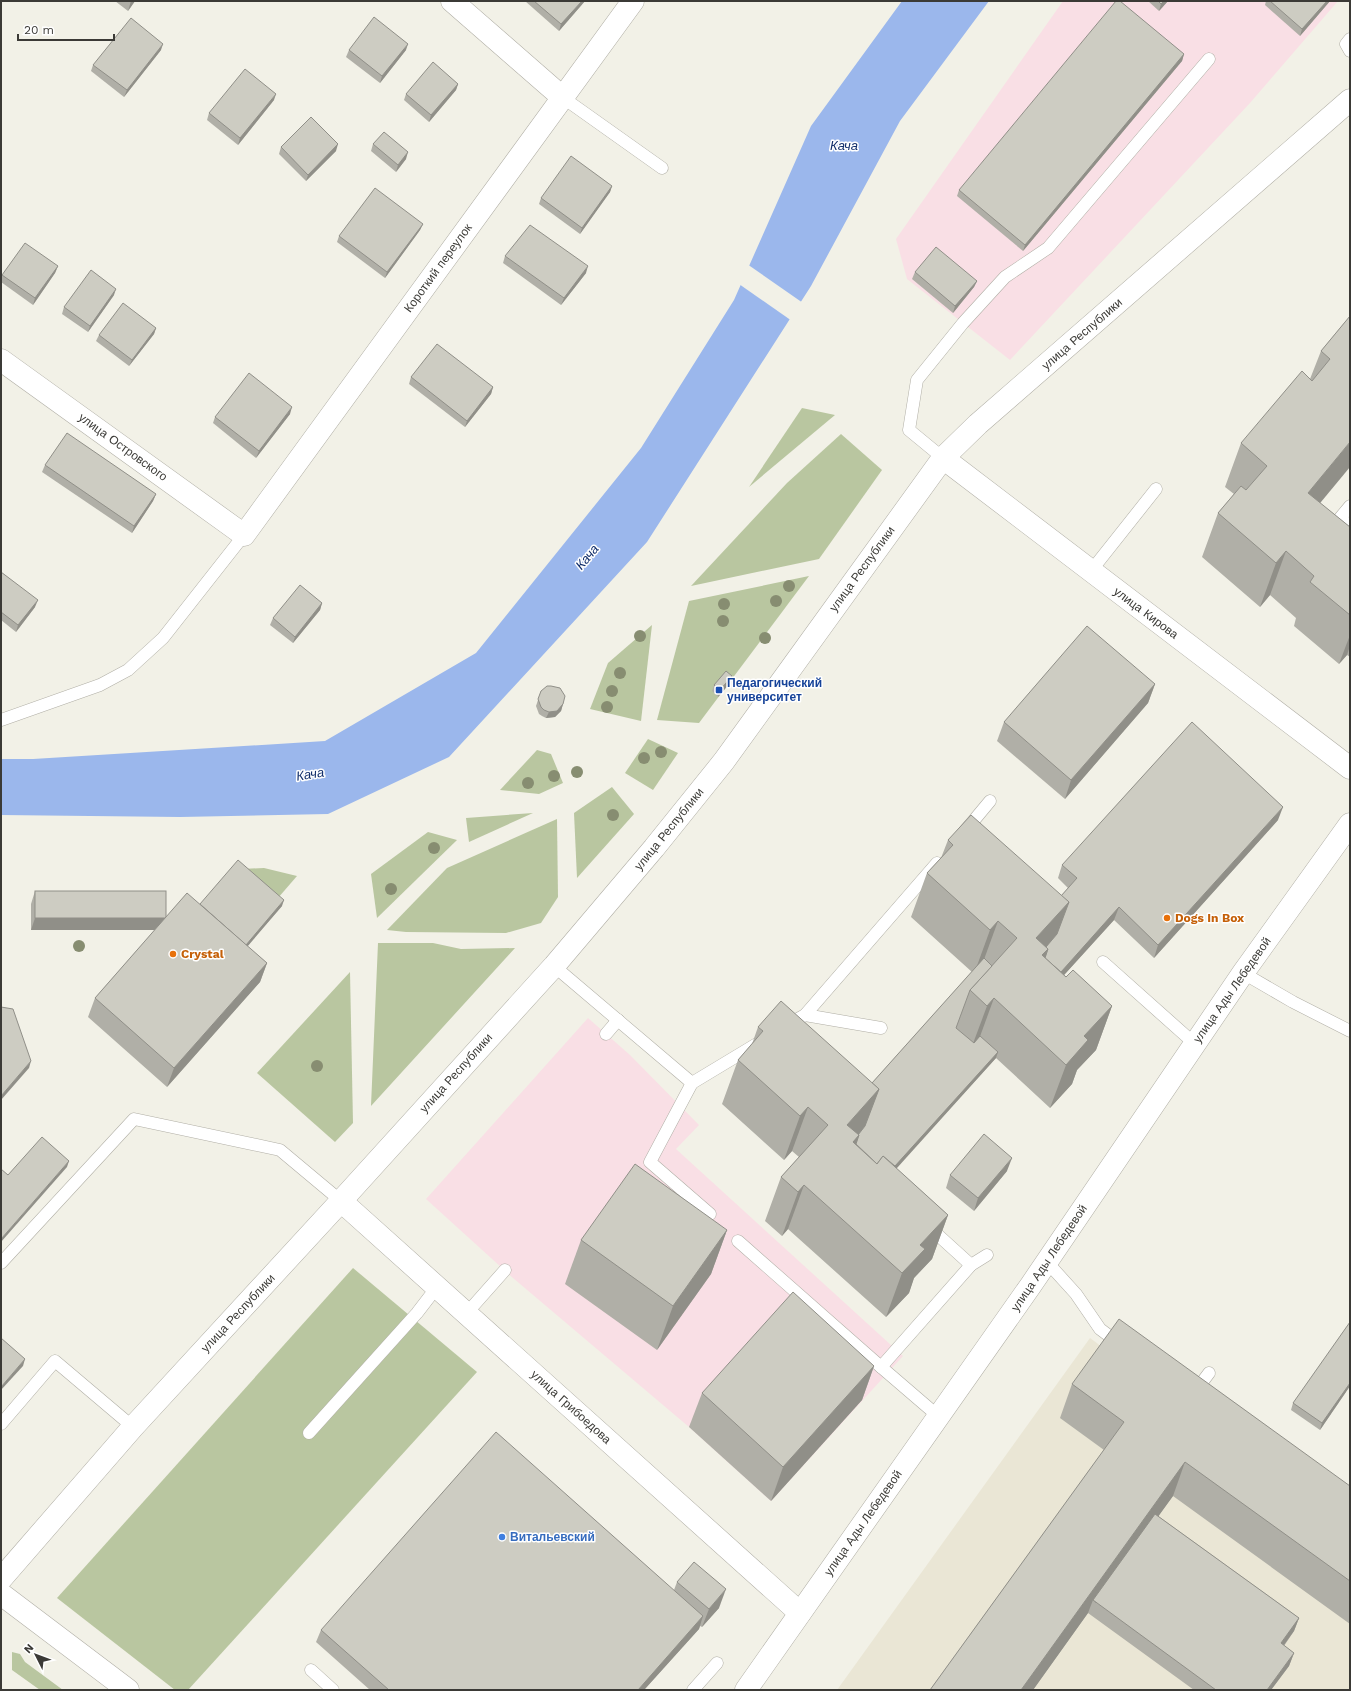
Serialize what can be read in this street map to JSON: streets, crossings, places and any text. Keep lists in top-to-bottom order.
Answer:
{
  "streets": {
    "street": [
      "Короткий переулок",
      "улица Республики",
      "улица Островского",
      "улица Кирова",
      "улица Ады Лебедевой",
      "улица Грибоедова"
    ]
  },
  "crossings": [
    ["Короткий переулок", "улица Островского"],
    ["улица Республики", "улица Кирова"],
    ["улица Республики", "улица Грибоедова"],
    ["улица Ады Лебедевой", "улица Грибоедова"]
  ],
  "water": ["Кача"],
  "places": {
    "transit": ["Педагогический университет"],
    "other": ["Dogs In Box", "Crystal", "Витальевский"]
  },
  "scale_bar": "20 m",
  "north": "top left"
}
